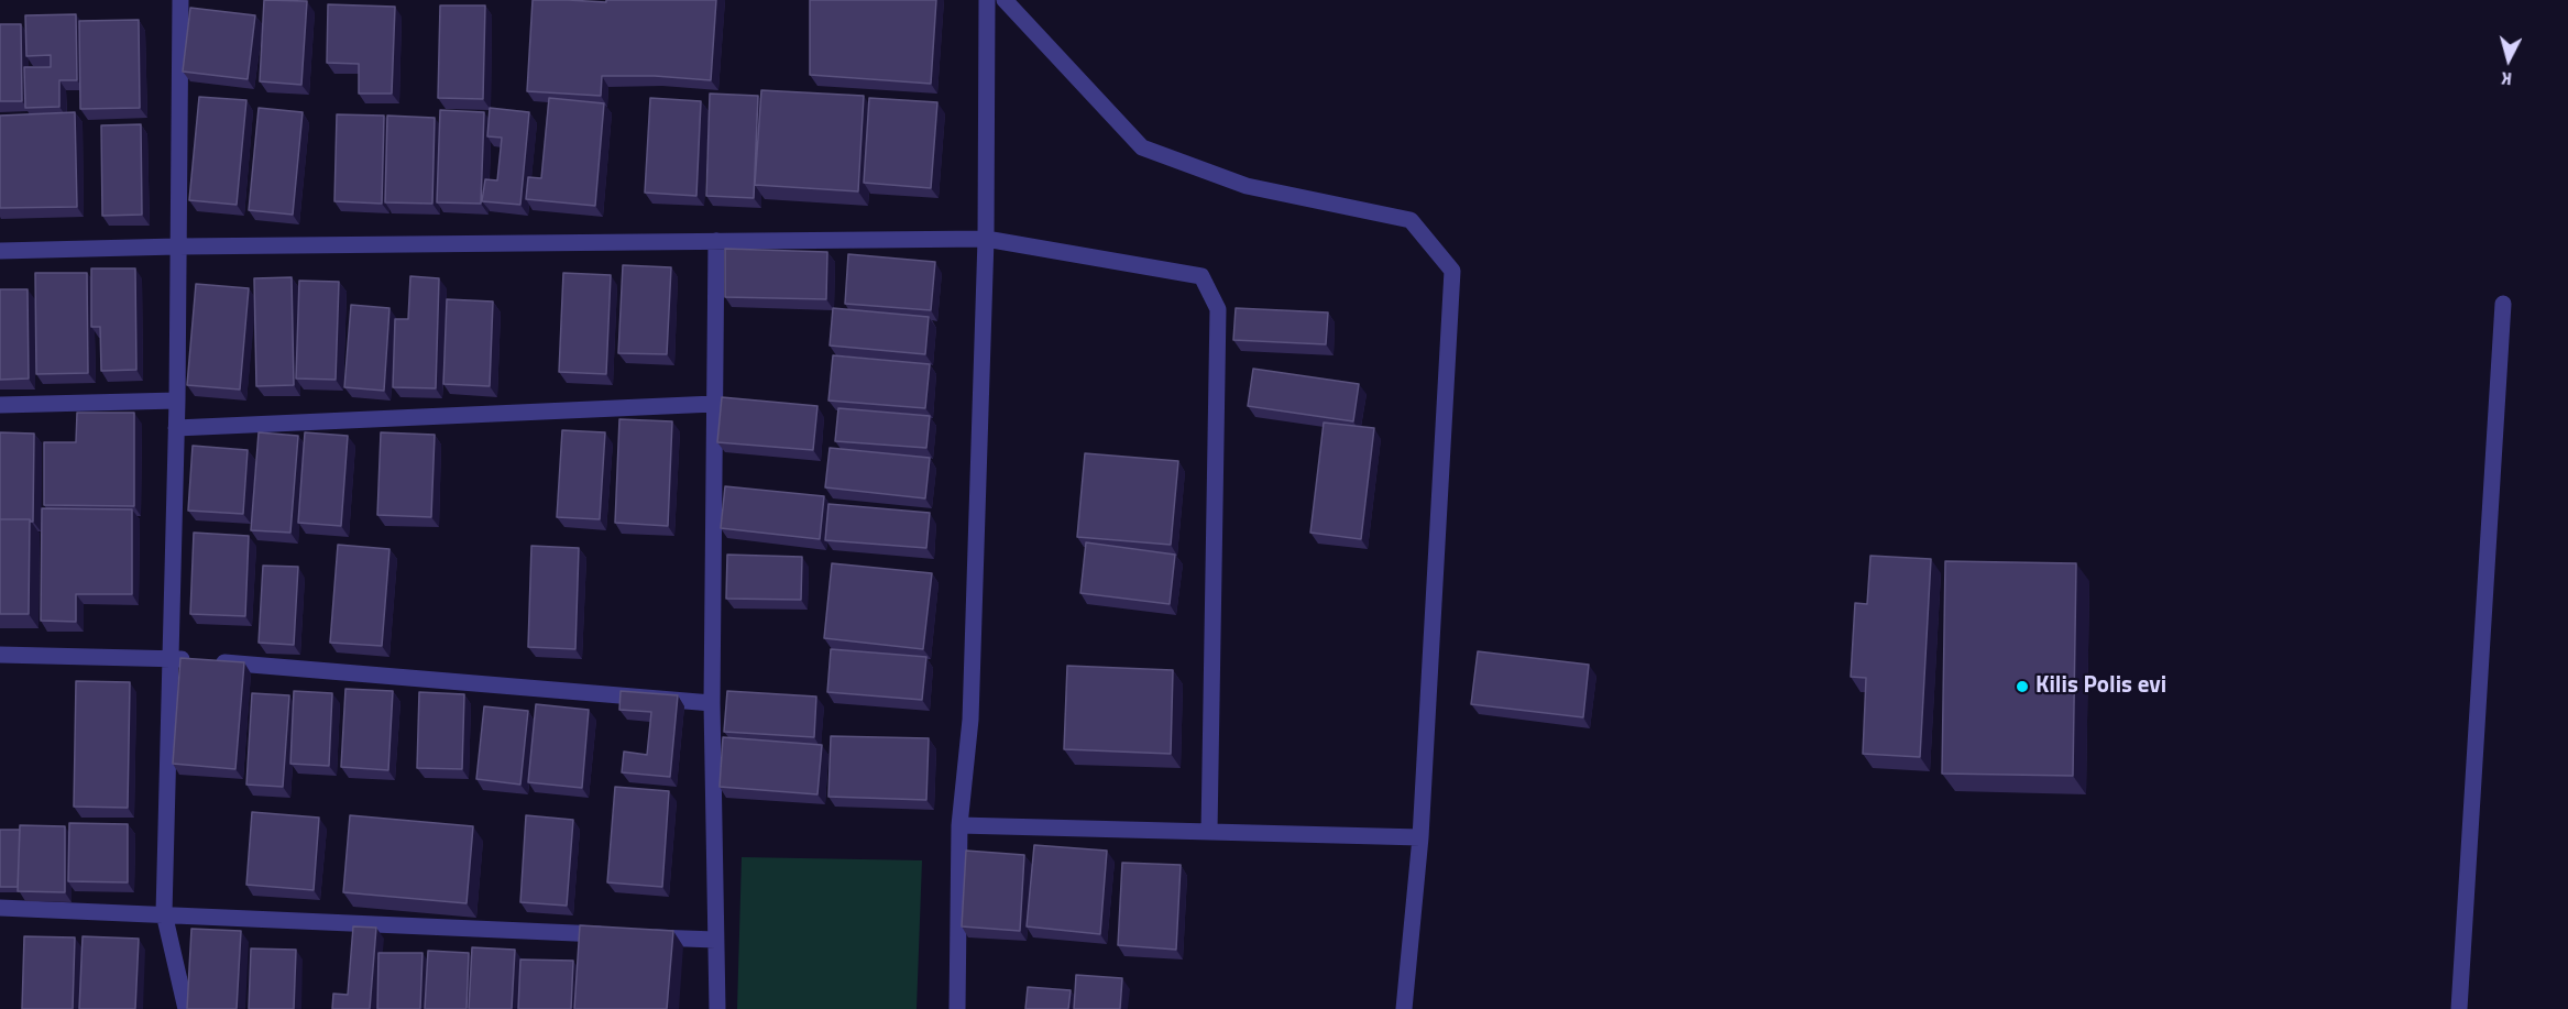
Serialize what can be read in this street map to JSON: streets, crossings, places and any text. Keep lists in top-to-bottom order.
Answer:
{
  "places": ["Kilis Polis evi"],
  "north": "bottom"
}
